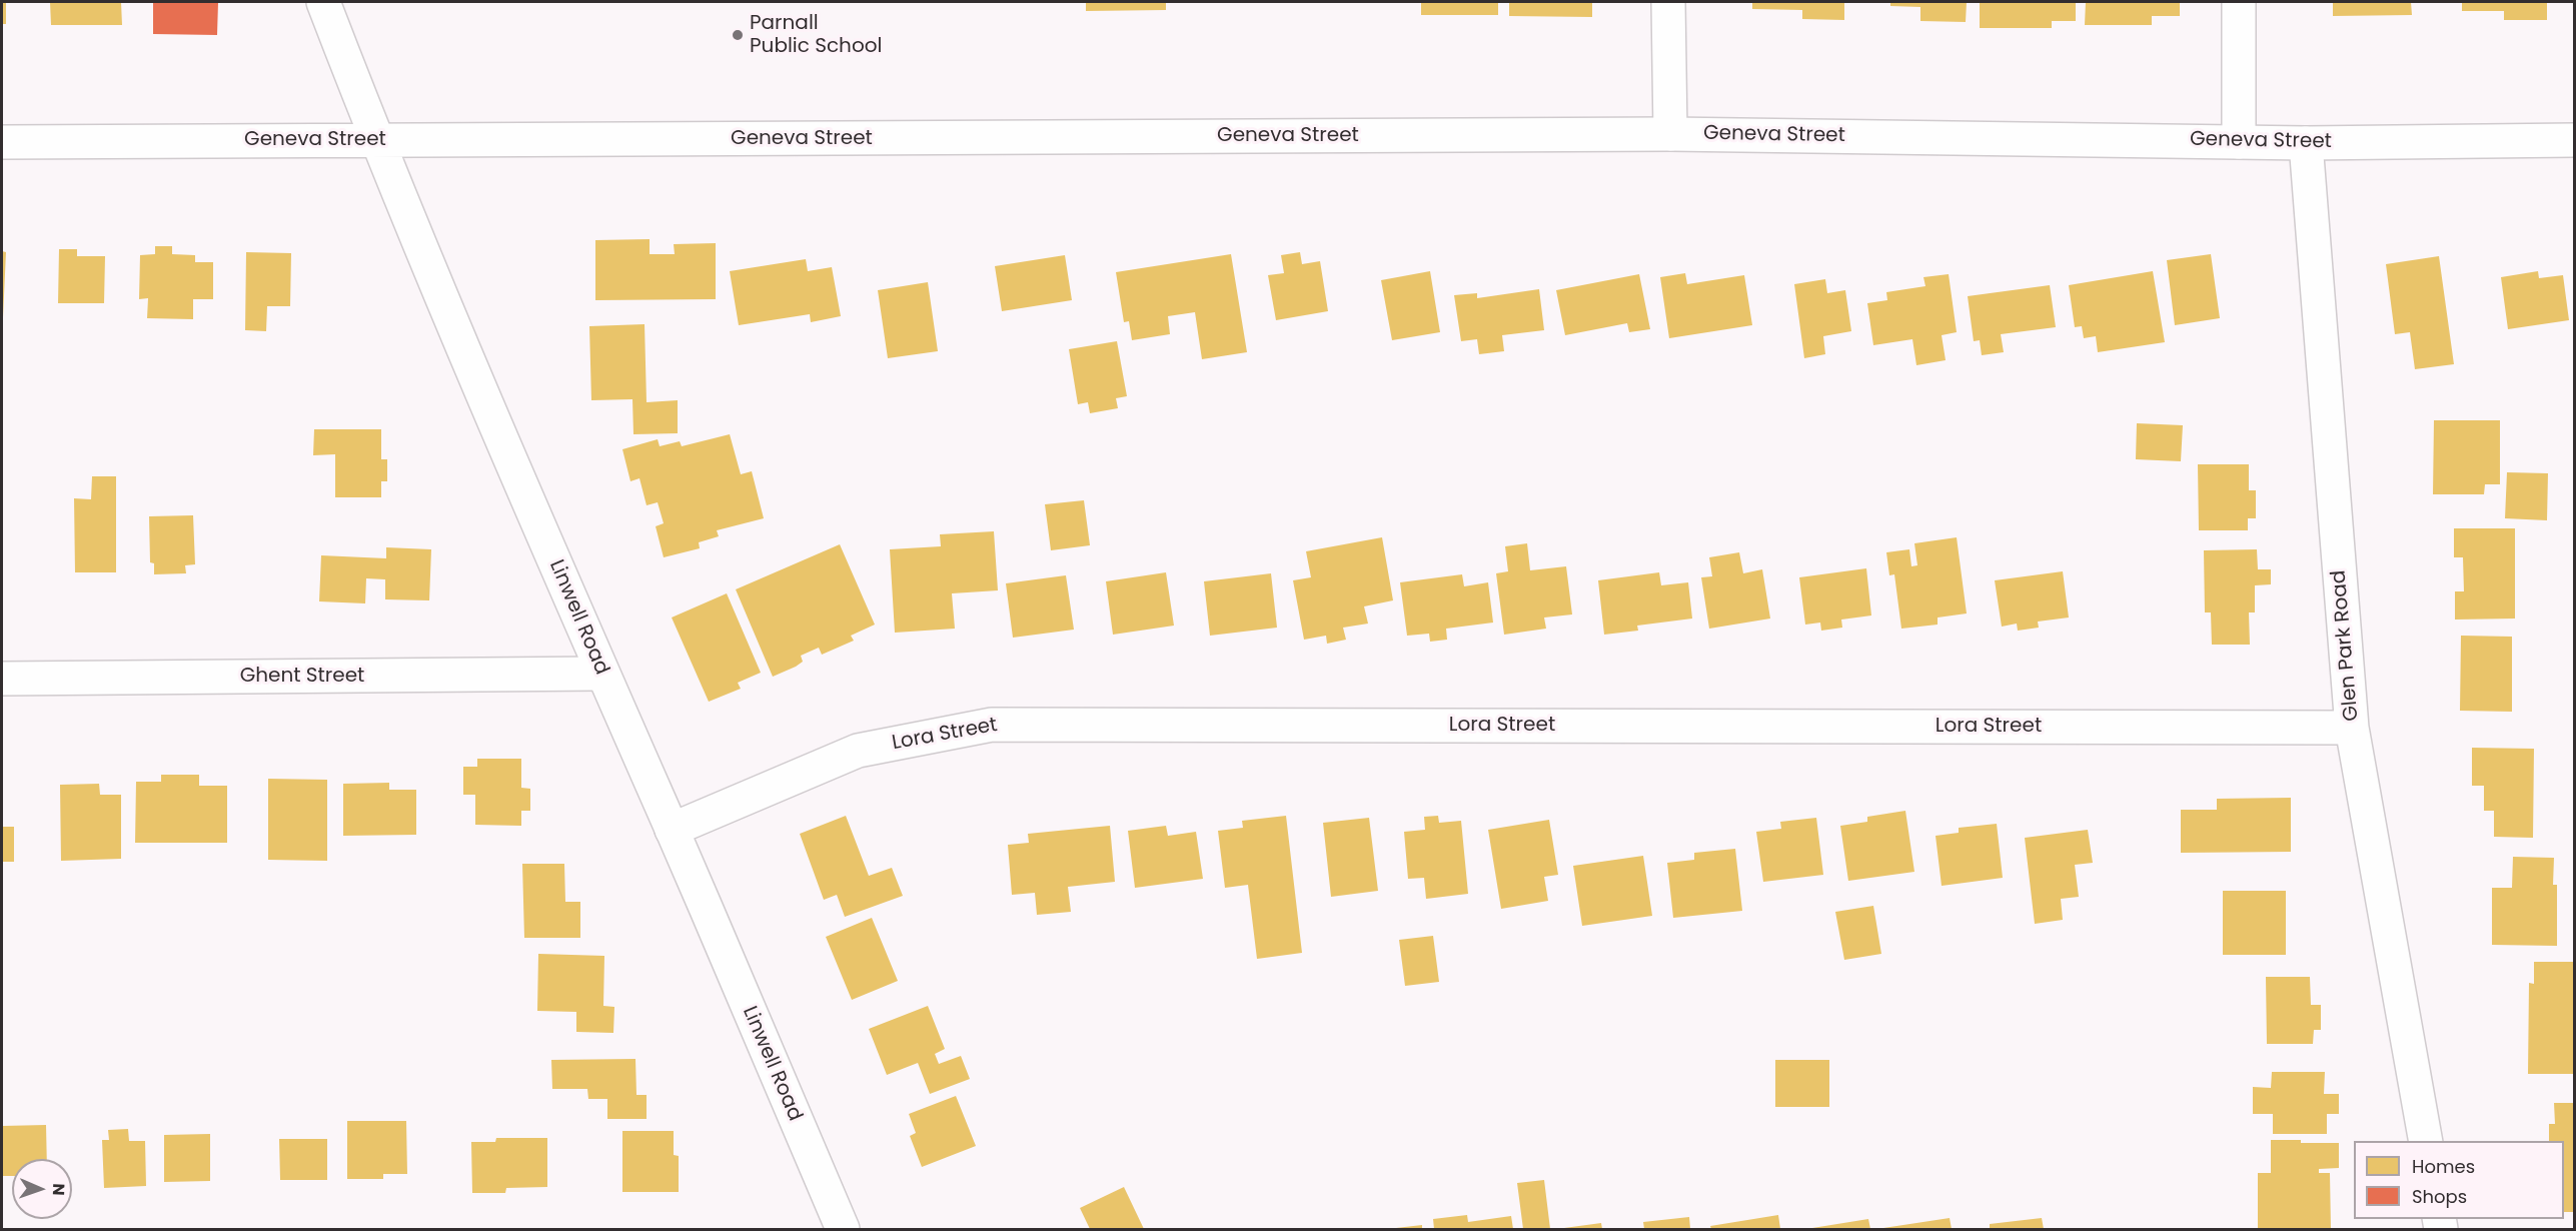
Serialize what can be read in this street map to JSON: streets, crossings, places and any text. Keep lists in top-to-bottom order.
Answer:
{
  "streets": {
    "main road": [
      "Geneva Street",
      "Linwell Road",
      "Glen Park Road",
      "Ghent Street",
      "Lora Street"
    ]
  },
  "crossings": [
    ["Geneva Street", "Linwell Road"],
    ["Geneva Street", "Glen Park Road"],
    ["Linwell Road", "Ghent Street"],
    ["Linwell Road", "Lora Street"],
    ["Glen Park Road", "Lora Street"]
  ],
  "places": ["Parnall Public School"],
  "legend": ["Homes", "Shops"],
  "north": "right"
}
